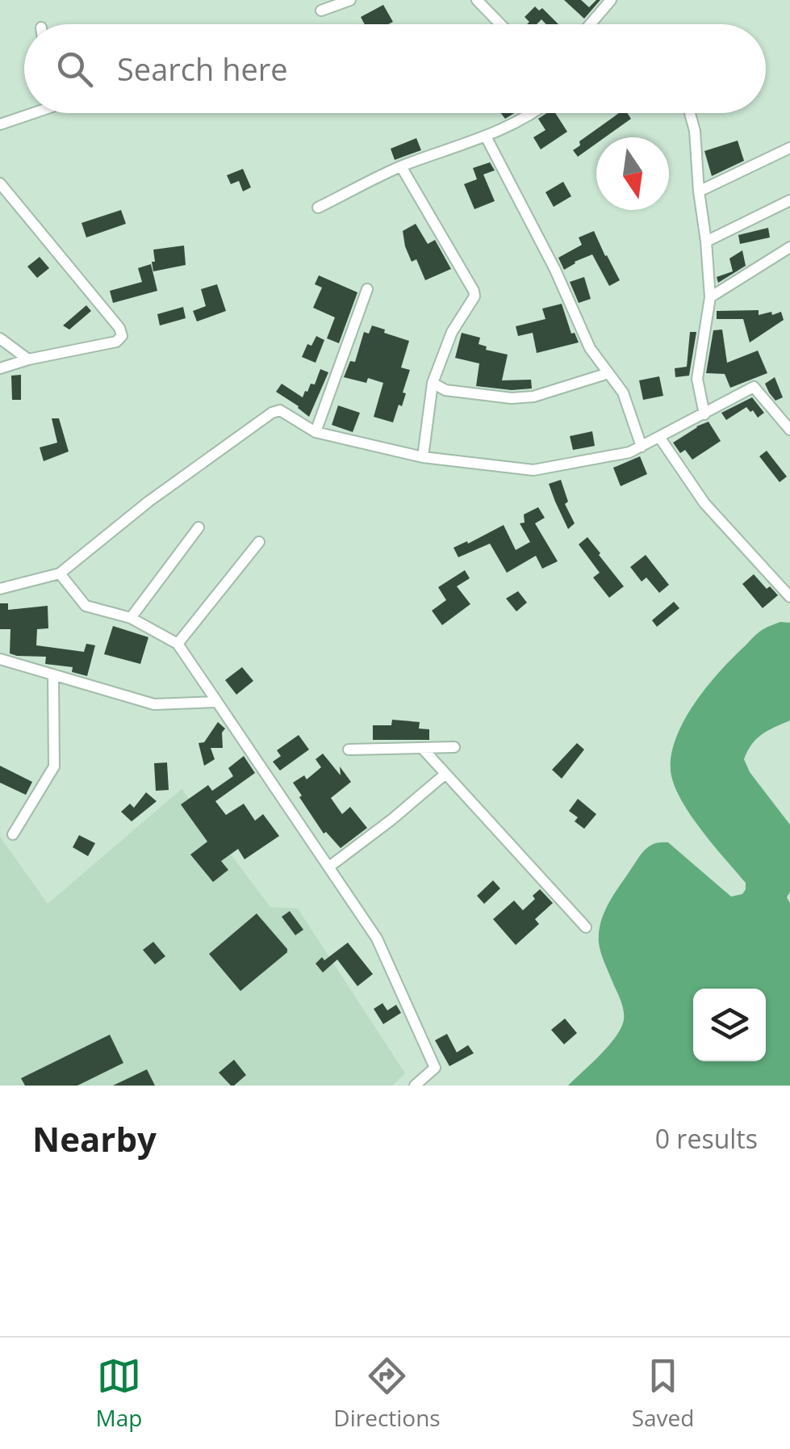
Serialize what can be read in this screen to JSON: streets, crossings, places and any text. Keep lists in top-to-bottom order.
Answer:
{
  "north": "bottom",
  "page": {
    "search": "Search here",
    "heading": ["Nearby", "0 results"],
    "nav": ["Map", "Directions", "Saved"]
  }
}
